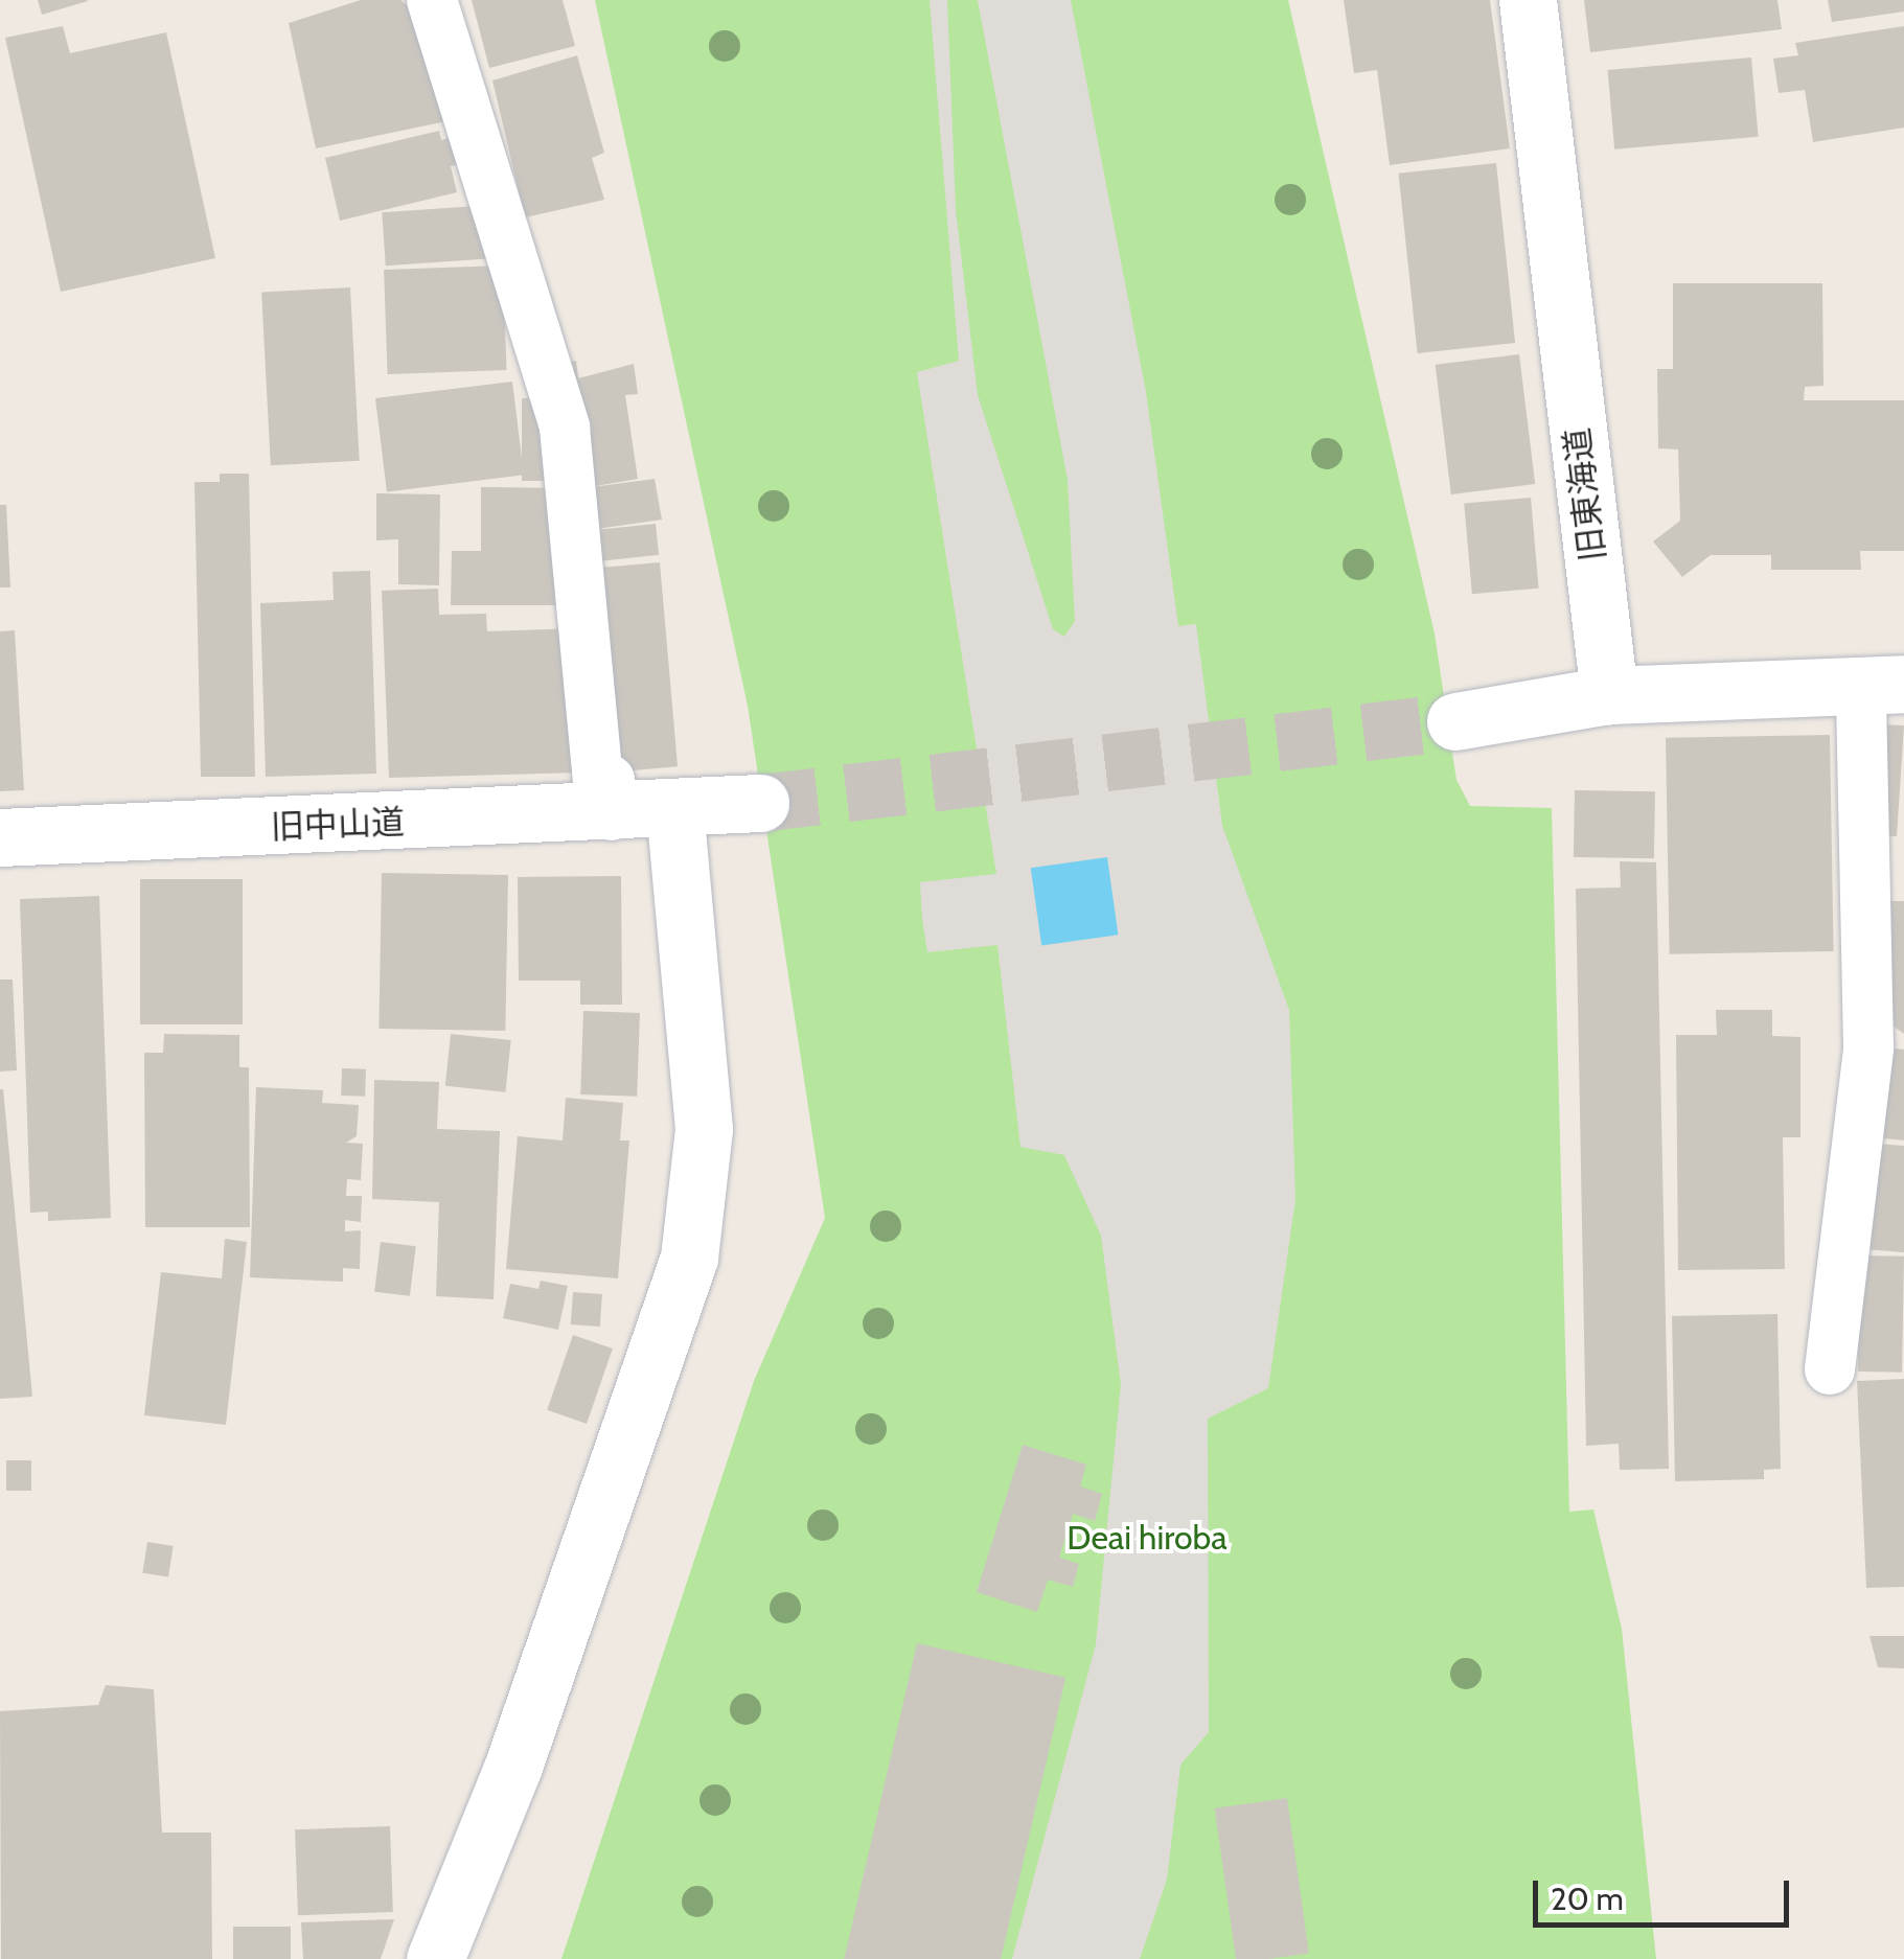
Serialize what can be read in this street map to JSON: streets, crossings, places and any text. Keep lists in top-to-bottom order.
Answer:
{
  "streets": {
    "street": ["旧東海道", "旧中山道"]
  },
  "parks": ["Deai hiroba"],
  "scale_bar": "20 m"
}
